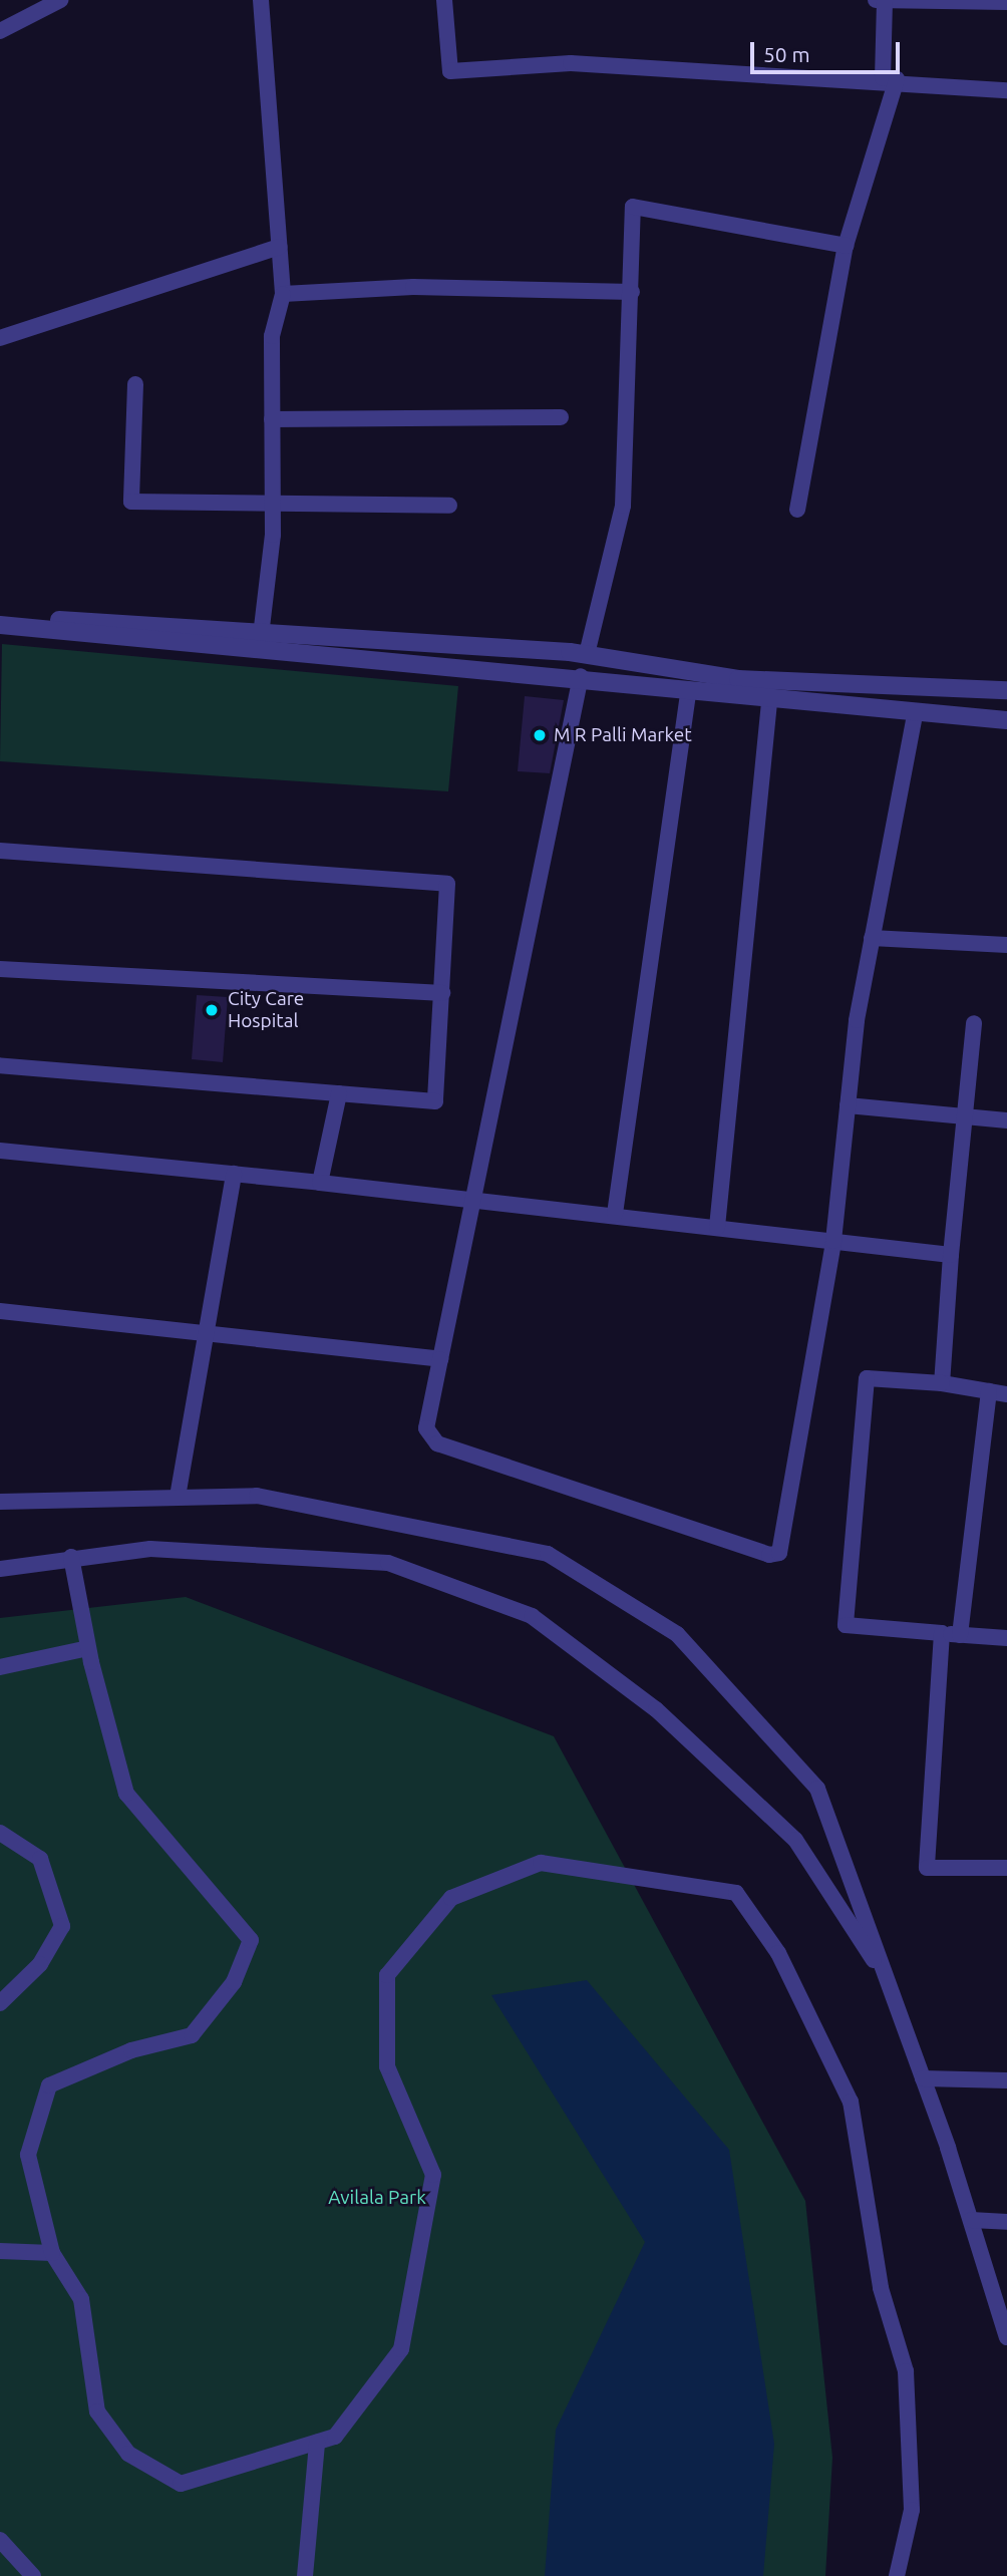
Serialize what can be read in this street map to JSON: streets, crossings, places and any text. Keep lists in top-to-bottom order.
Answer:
{
  "parks": ["Avilala Park"],
  "places": ["M R Palli Market", "City Care Hospital"],
  "scale_bar": "50 m"
}
